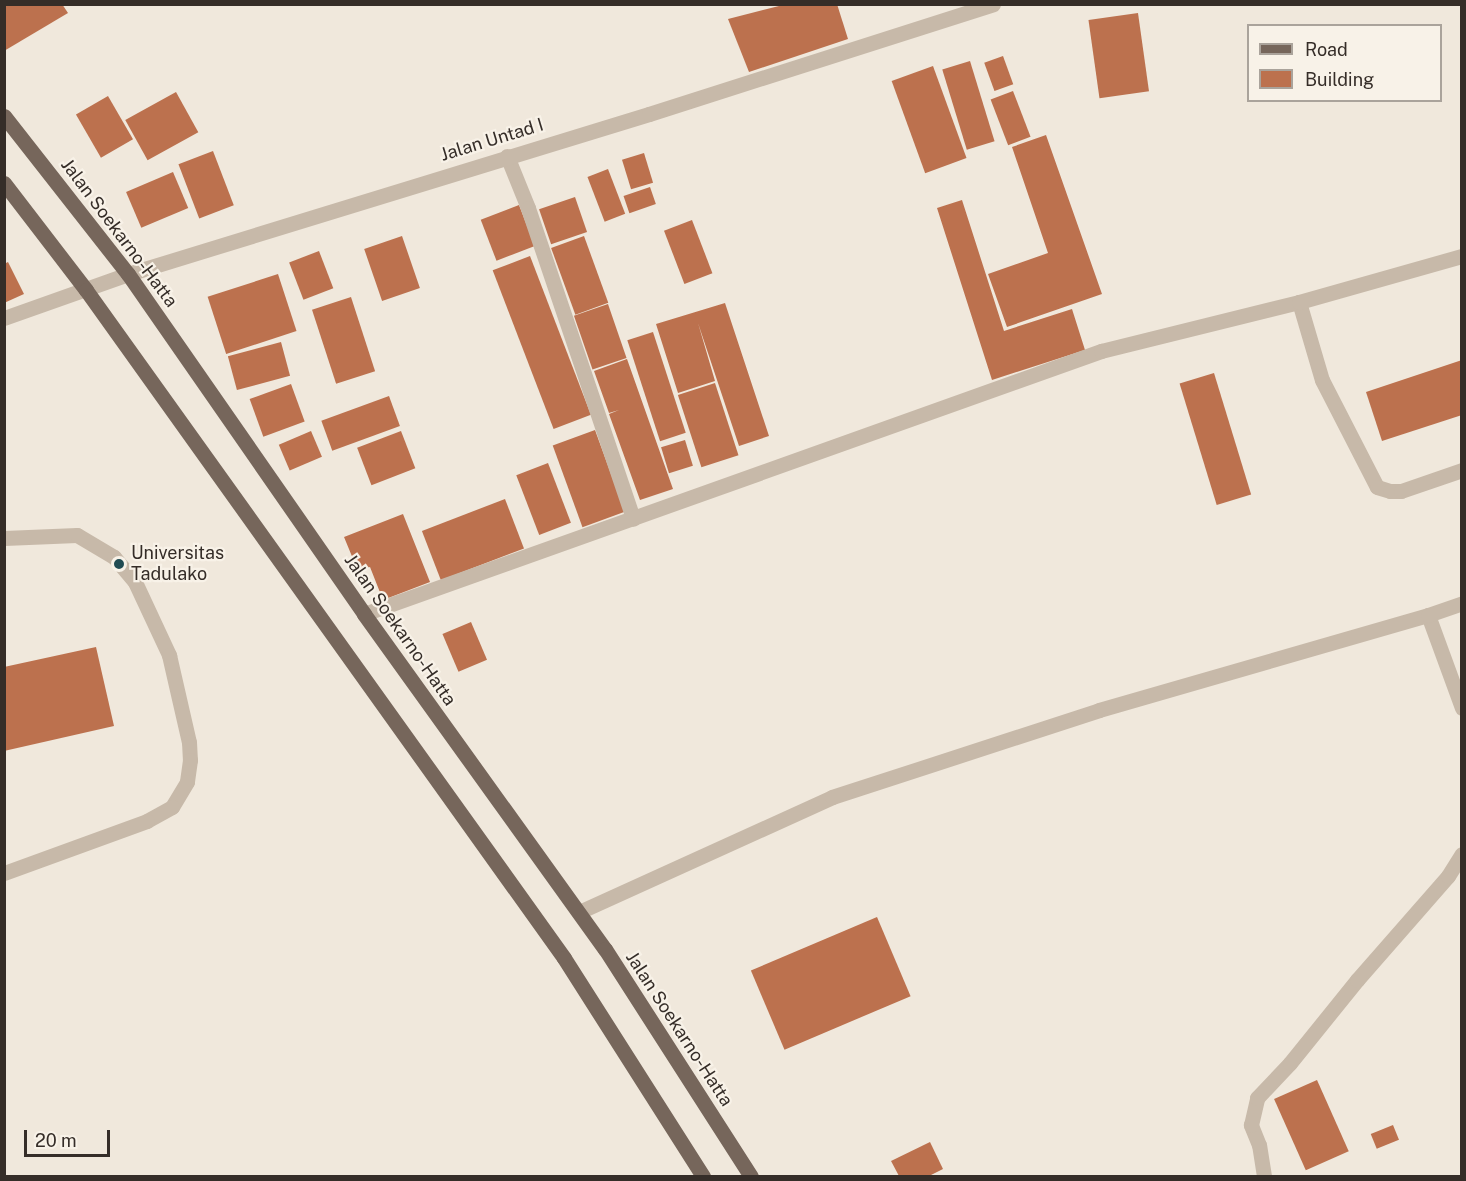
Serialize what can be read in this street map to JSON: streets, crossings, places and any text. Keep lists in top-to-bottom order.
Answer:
{
  "streets": {
    "main road": ["Jalan Soekarno-Hatta"],
    "street": ["Jalan Untad I"]
  },
  "crossings": [
    ["Jalan Untad I", "Jalan Soekarno-Hatta"]
  ],
  "places": ["Universitas Tadulako"],
  "legend": ["Road", "Building"],
  "scale_bar": "20 m"
}
